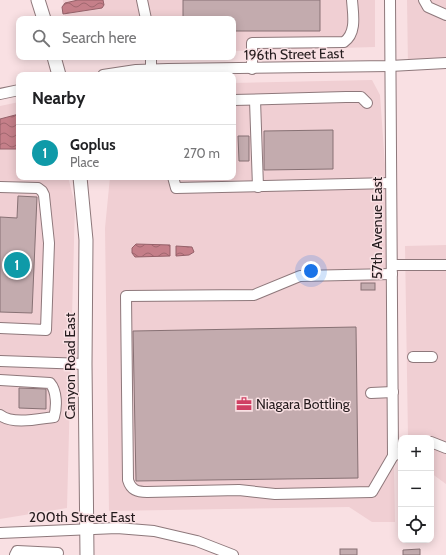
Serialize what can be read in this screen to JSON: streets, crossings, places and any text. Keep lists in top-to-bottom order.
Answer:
{
  "streets": {
    "main road": ["Canyon Road East"],
    "street": ["196th Street East", "57th Avenue East", "200th Street East"]
  },
  "crossings": [
    ["196th Street East", "57th Avenue East"],
    ["Canyon Road East", "200th Street East"]
  ],
  "places": {
    "office": ["Niagara Bottling"]
  },
  "page": {
    "search": "Search here",
    "heading": "Nearby",
    "list": [
      {
        "mark": "1",
        "name": "Goplus",
        "note": "Place",
        "value": "270 m"
      }
    ],
    "pins": "1",
    "map_buttons": ["+", "−"]
  }
}
